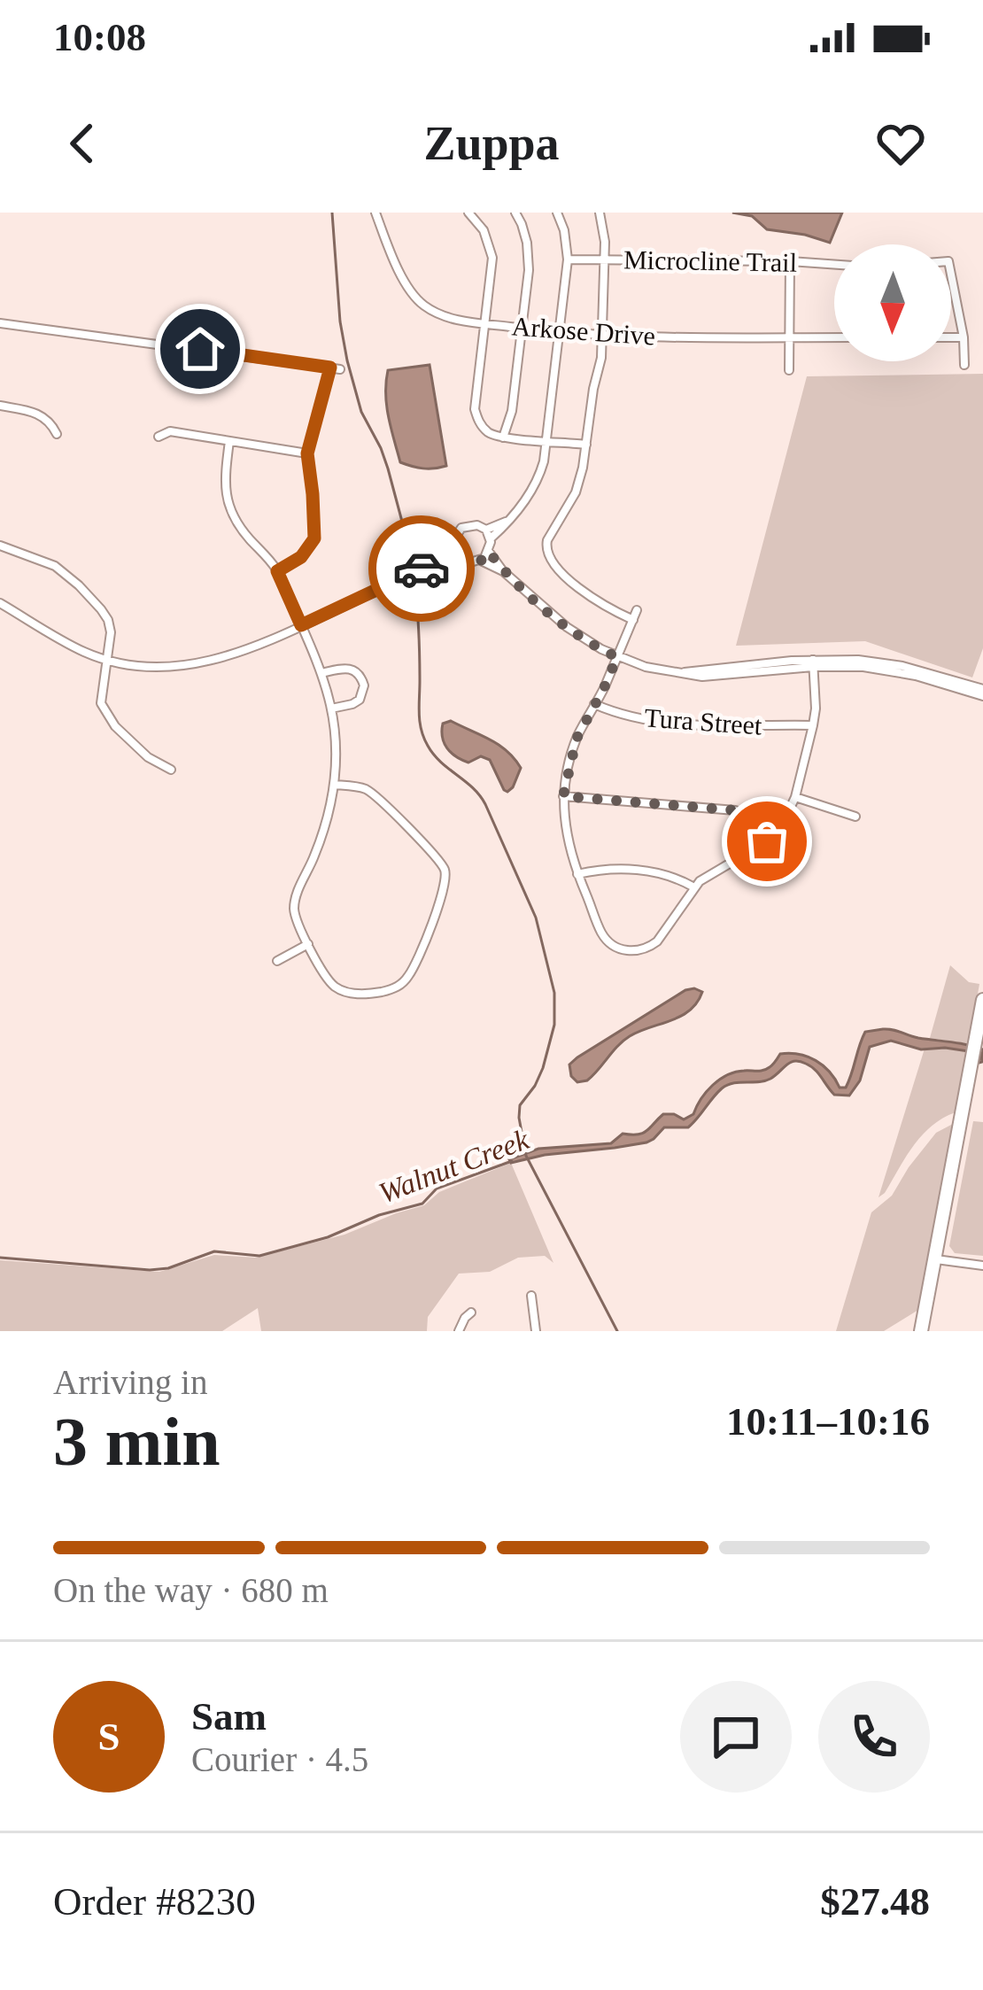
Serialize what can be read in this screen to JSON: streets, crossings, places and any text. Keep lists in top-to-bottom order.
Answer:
{
  "streets": {
    "street": ["Microcline Trail", "Arkose Drive", "Tura Street"]
  },
  "water": ["Walnut Creek"],
  "north": "bottom",
  "page": {
    "status": "10:08",
    "header": "Zuppa",
    "heading": ["3 min", "Arriving in", "10:11–10:16"],
    "panel": [
      "Sam",
      "Courier · 4.5",
      "Order #8230",
      "$27.48"
    ],
    "bar": "On the way · 680 m",
    "round": "S"
  }
}
